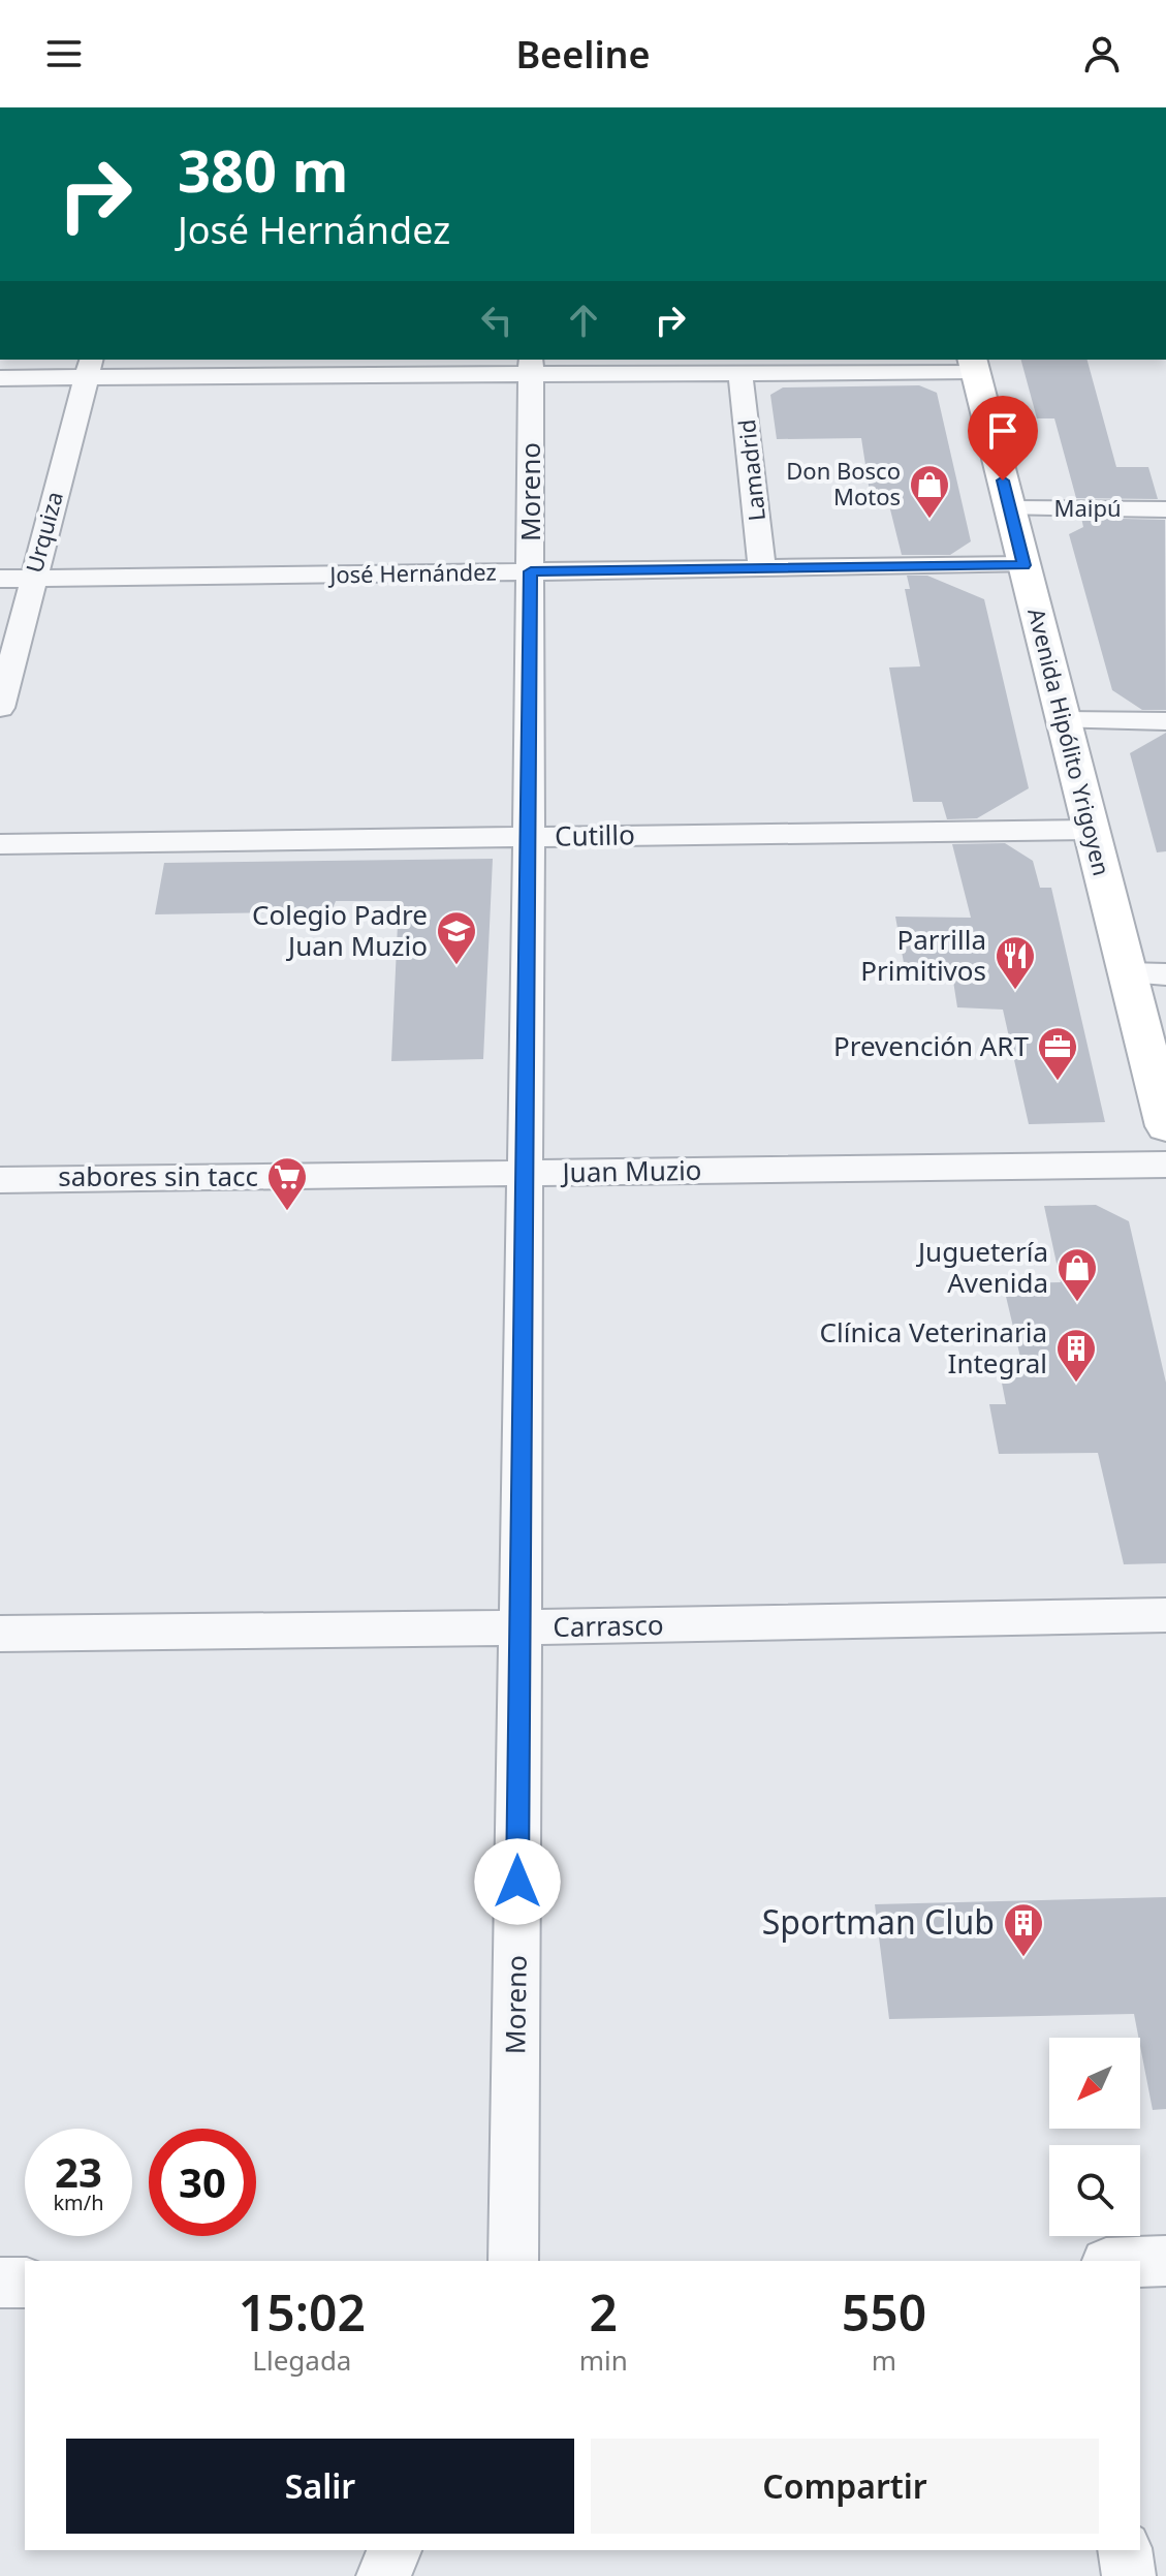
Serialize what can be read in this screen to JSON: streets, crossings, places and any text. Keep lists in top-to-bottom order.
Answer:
{
  "streets": {
    "main road": ["Avenida Hipólito Yrigoyen"],
    "street": [
      "Lamadrid",
      "Moreno",
      "Maipú",
      "Urquiza",
      "José Hernández",
      "Cutillo",
      "Juan Muzio",
      "Carrasco"
    ]
  },
  "crossings": [
    ["Lamadrid", "José Hernández"],
    ["Moreno", "José Hernández"],
    ["Moreno", "Cutillo"],
    ["Moreno", "Juan Muzio"],
    ["Moreno", "Carrasco"],
    ["Maipú", "Avenida Hipólito Yrigoyen"],
    ["Urquiza", "José Hernández"],
    ["José Hernández", "Avenida Hipólito Yrigoyen"],
    ["Avenida Hipólito Yrigoyen", "Cutillo"]
  ],
  "places": {
    "shop": ["Don Bosco Motos", "Juguetería Avenida"],
    "school or university": ["Colegio Padre Juan Muzio"],
    "restaurant": ["Parrilla Primitivos"],
    "office": ["Prevención ART"],
    "supermarket": ["sabores sin tacc"],
    "building": ["Clínica Veterinaria Integral", "Sportman Club"]
  },
  "north": "bottom left",
  "page": {
    "header": "Beeline",
    "turn": ["380 m", "José Hernández"],
    "speed": "23 km/h",
    "limit": "30",
    "eta": [
      "15:02",
      "Llegada",
      "2",
      "min",
      "550",
      "m"
    ],
    "buttons": ["Salir", "Compartir"]
  }
}
